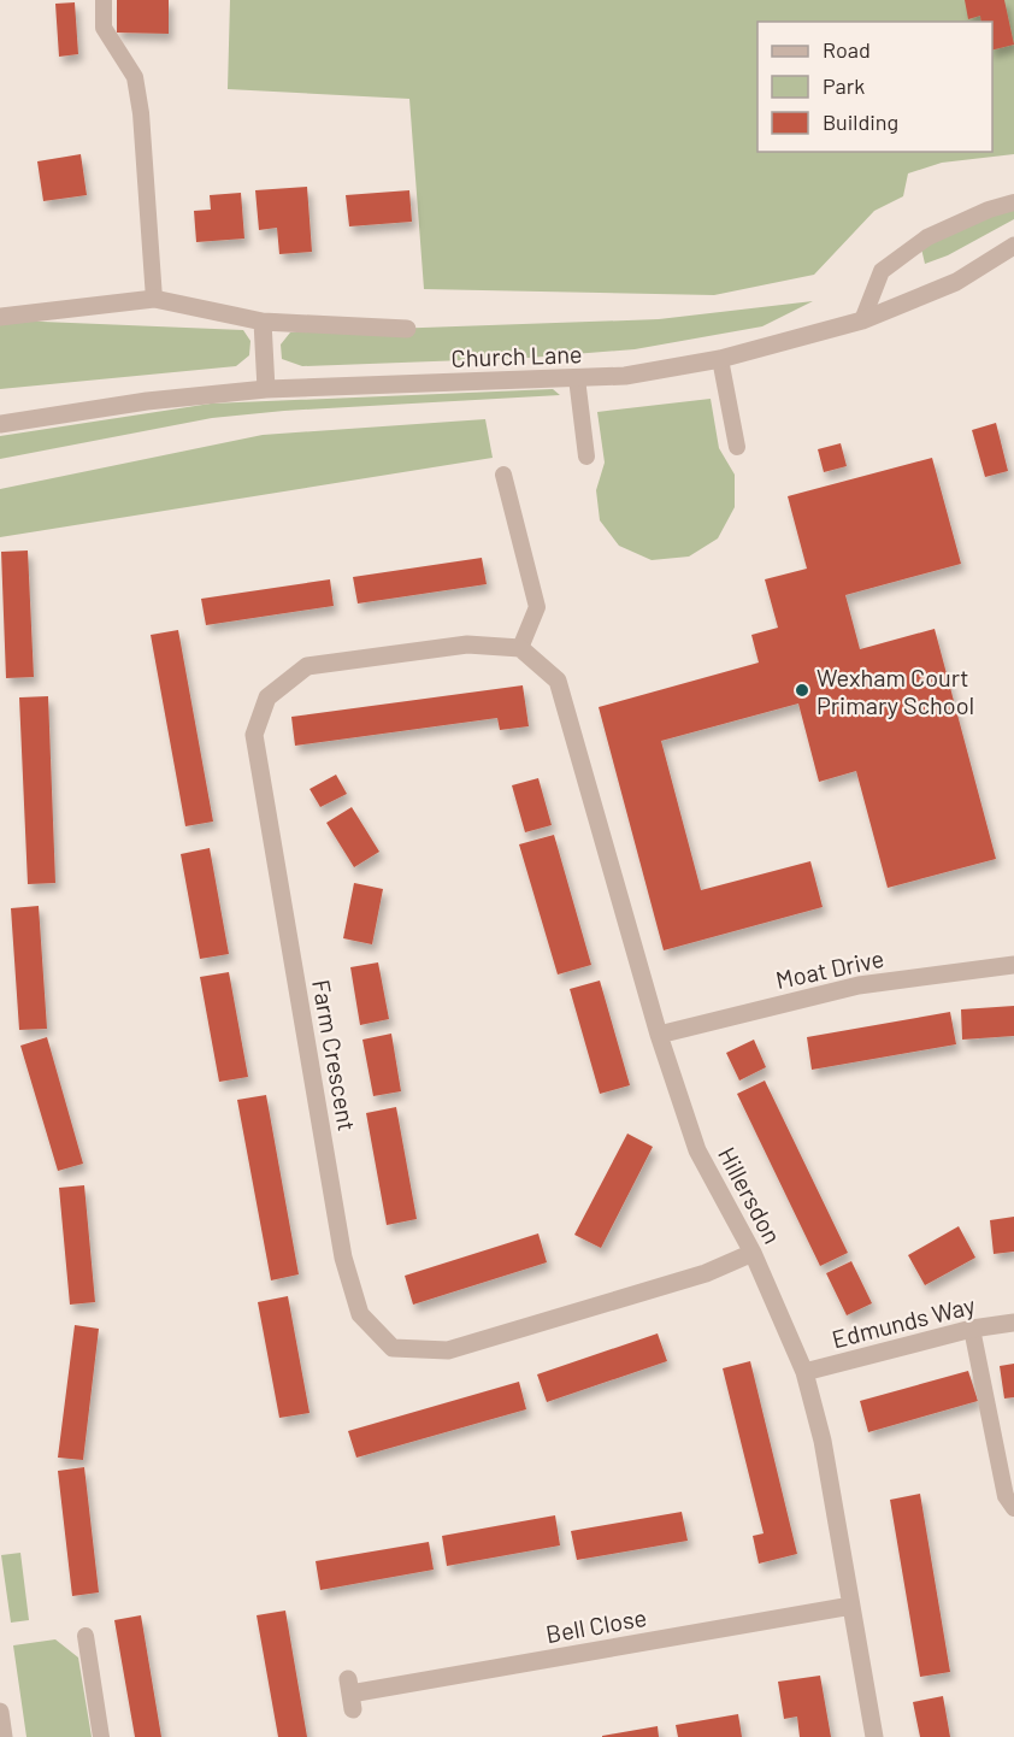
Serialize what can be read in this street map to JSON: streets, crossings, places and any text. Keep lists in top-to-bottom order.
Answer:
{
  "streets": {
    "street": [
      "Church Lane",
      "Moat Drive",
      "Farm Crescent",
      "Hillersdon",
      "Edmunds Way",
      "Bell Close"
    ]
  },
  "crossings": [
    ["Moat Drive", "Hillersdon"],
    ["Farm Crescent", "Hillersdon"],
    ["Hillersdon", "Edmunds Way"],
    ["Hillersdon", "Bell Close"]
  ],
  "places": ["Wexham Court Primary School"],
  "legend": ["Road", "Park", "Building"]
}
